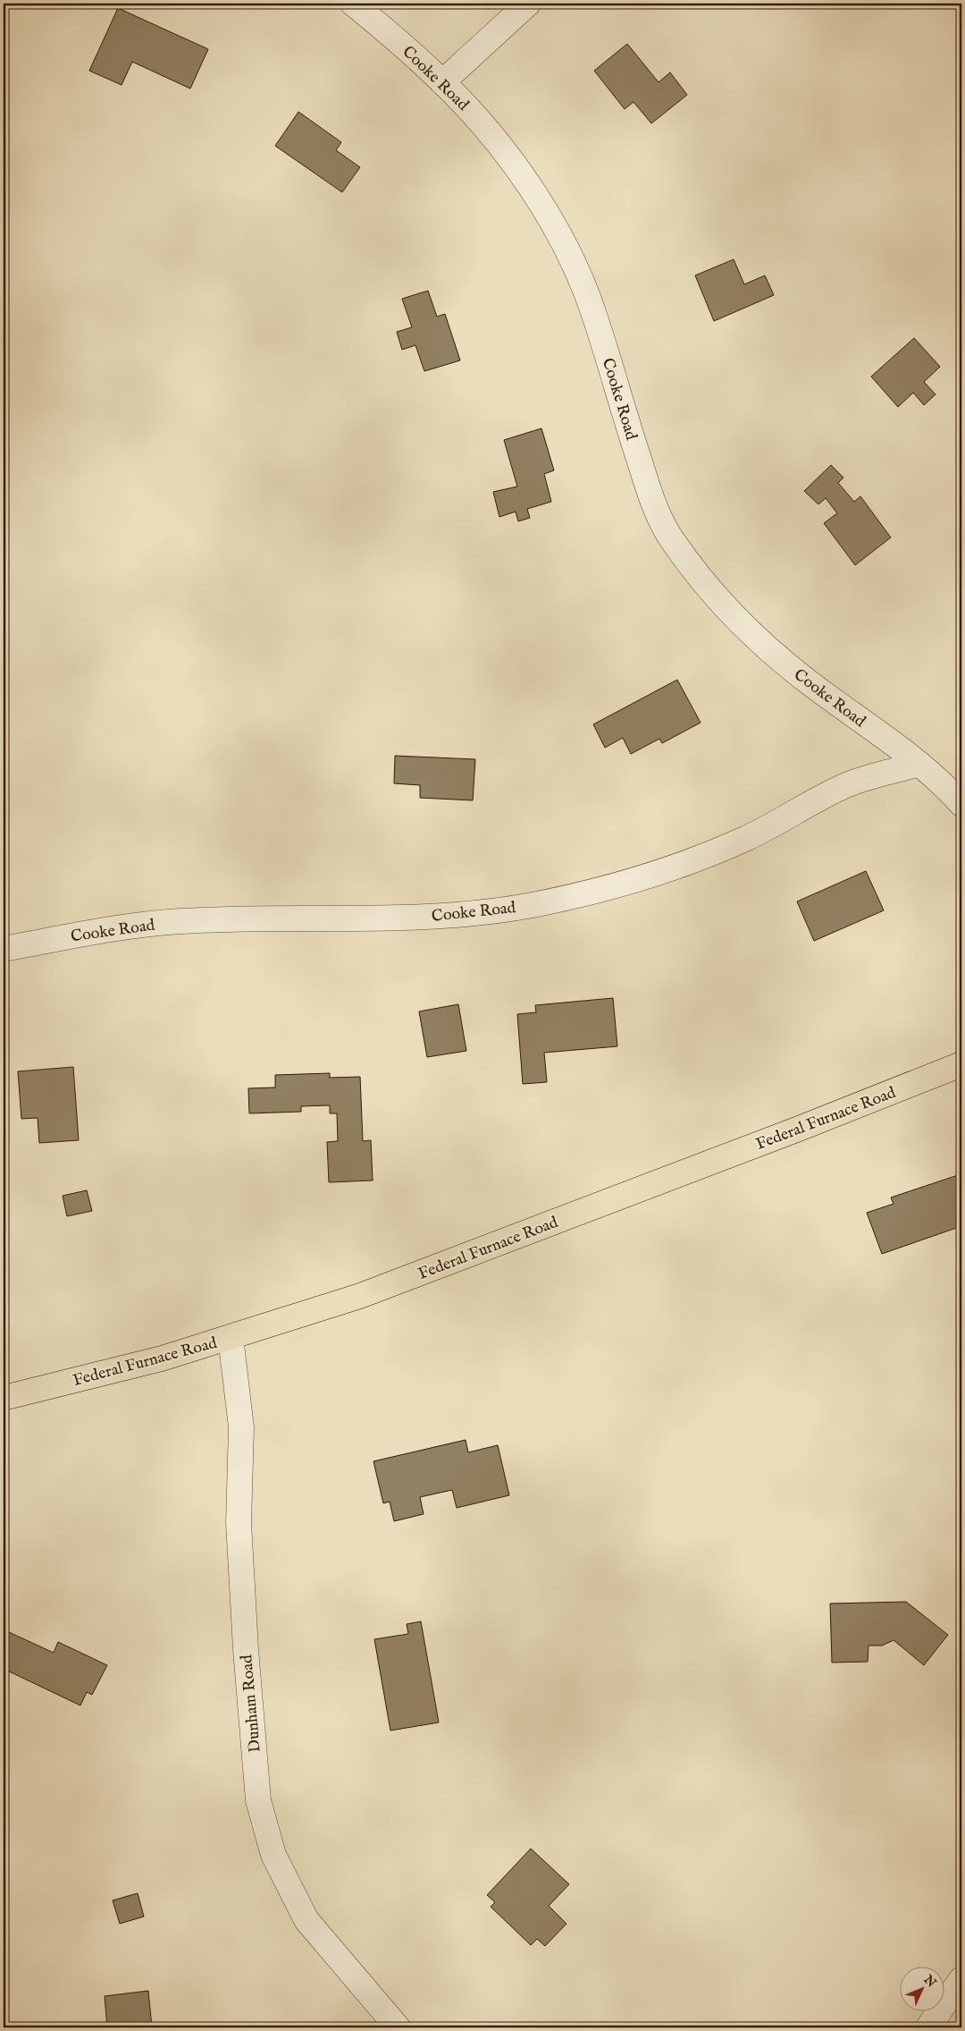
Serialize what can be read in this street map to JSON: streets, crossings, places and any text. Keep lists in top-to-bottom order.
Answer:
{
  "streets": {
    "main road": ["Federal Furnace Road"],
    "street": ["Cooke Road", "Dunham Road"]
  },
  "crossings": [
    ["Federal Furnace Road", "Dunham Road"]
  ],
  "north": "top right"
}
